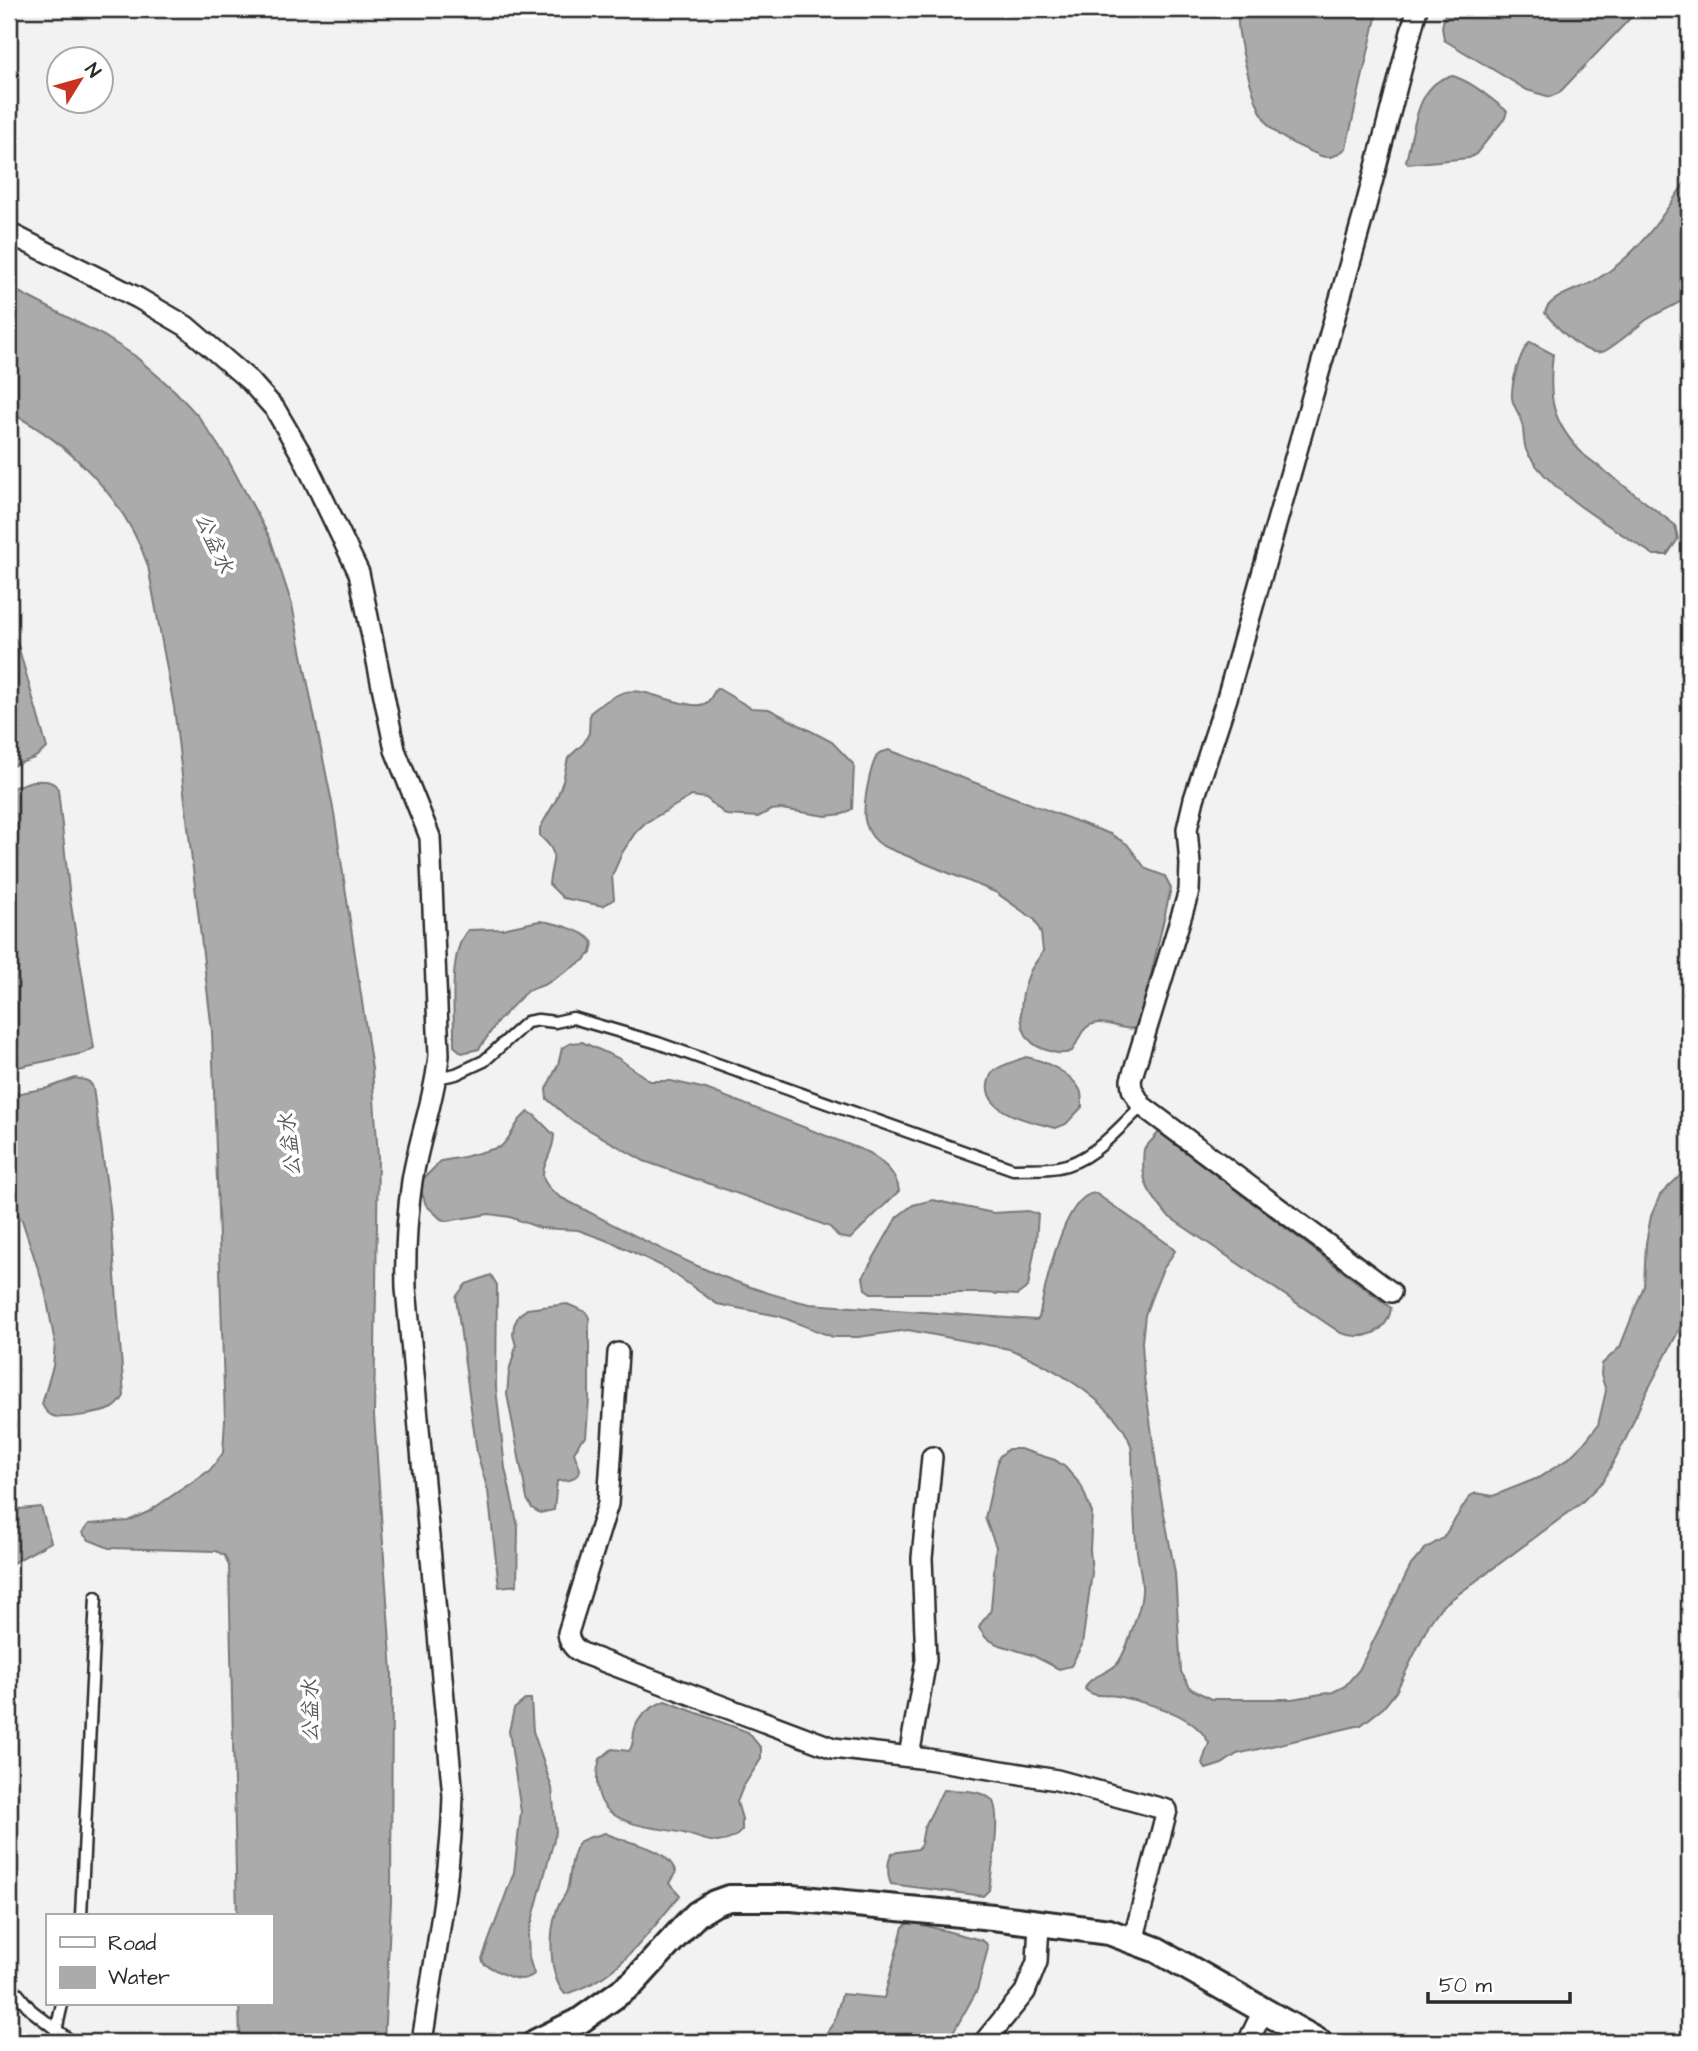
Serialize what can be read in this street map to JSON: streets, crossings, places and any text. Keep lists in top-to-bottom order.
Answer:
{
  "water": ["公益水"],
  "legend": ["Road", "Water"],
  "scale_bar": "50 m",
  "north": "top right"
}
